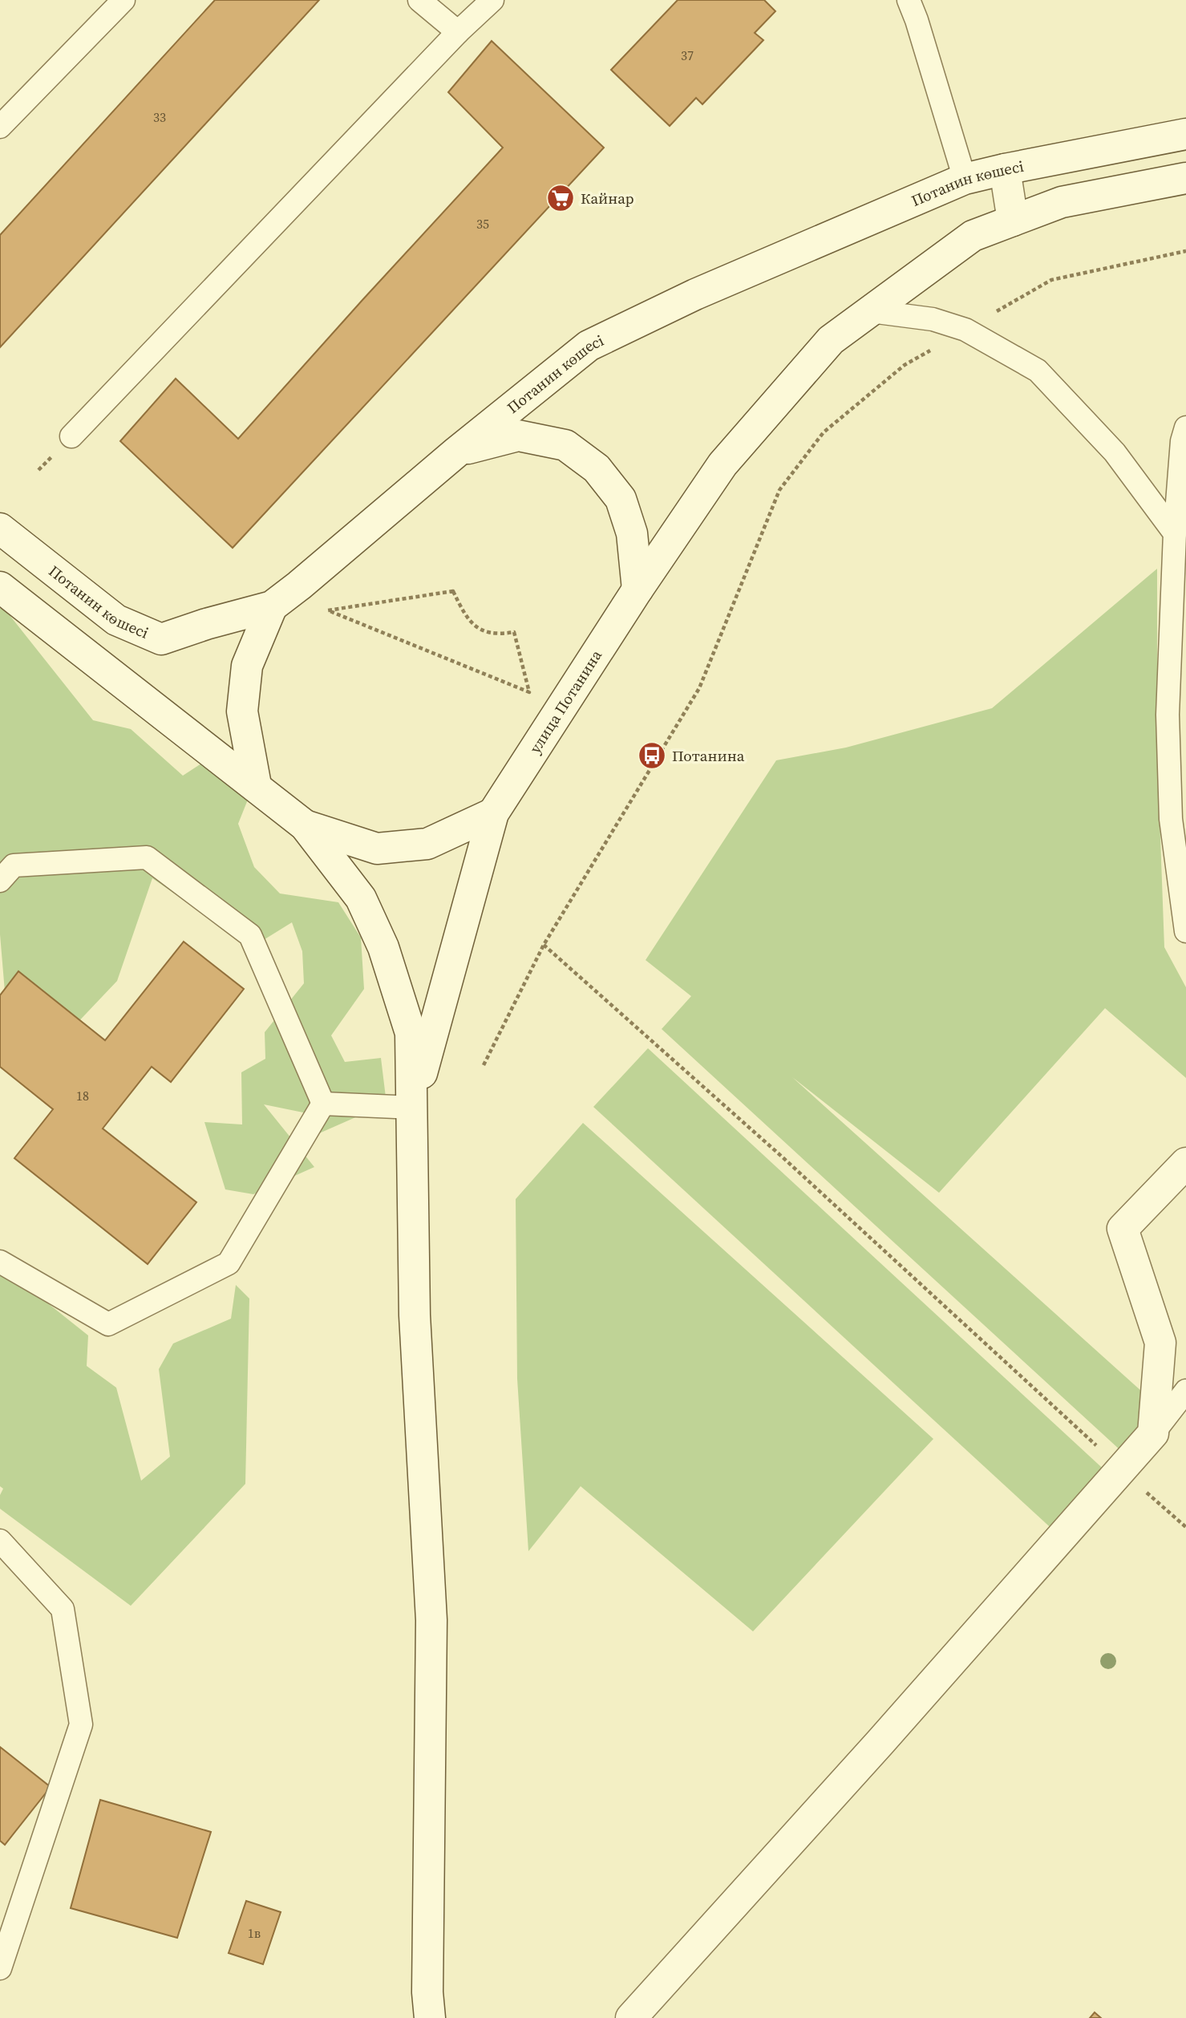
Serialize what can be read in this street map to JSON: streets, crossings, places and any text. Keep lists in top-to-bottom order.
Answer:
{
  "streets": {
    "main road": ["Потанин көшесі", "улица Потанина"]
  },
  "places": {
    "supermarket": ["Кайнар"],
    "bus stop": ["Потанина"]
  },
  "house_numbers": [
    "37",
    "33",
    "35",
    "18",
    "1в"
  ]
}
